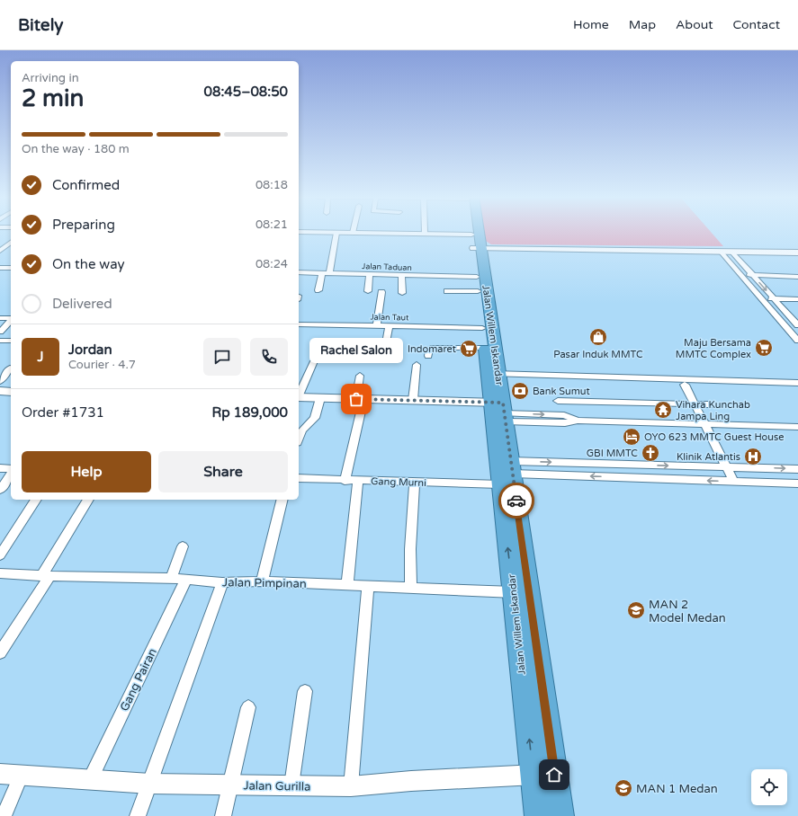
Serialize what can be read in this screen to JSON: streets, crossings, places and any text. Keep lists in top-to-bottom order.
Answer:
{
  "streets": {
    "highway": ["Jalan Willem Iskandar"],
    "street": [
      "Jalan Taduan",
      "Jalan Taut",
      "Gang Murni",
      "Jalan Pimpinan",
      "Gang Pairan",
      "Jalan Gurilla"
    ]
  },
  "crossings": [
    ["Jalan Taduan", "Jalan Willem Iskandar"],
    ["Jalan Taut", "Jalan Willem Iskandar"],
    ["Jalan Willem Iskandar", "Gang Murni"],
    ["Jalan Willem Iskandar", "Jalan Pimpinan"],
    ["Jalan Willem Iskandar", "Jalan Gurilla"],
    ["Jalan Pimpinan", "Gang Pairan"],
    ["Gang Pairan", "Jalan Gurilla"]
  ],
  "places": {
    "shop": ["Pasar Induk MMTC"],
    "supermarket": ["Maju Bersama MMTC Complex", "Indomaret"],
    "bank": ["Bank Sumut"],
    "other": ["Rachel Salon"],
    "temple": ["Vihara Kunchab Jampa Ling"],
    "hotel": ["OYO 623 MMTC Guest House"],
    "church": ["GBI MMTC"],
    "hospital": ["Klinik Atlantis"],
    "school or university": ["MAN 2 Model Medan", "MAN 1 Medan"]
  },
  "page": {
    "header": "Bitely",
    "nav": [
      "Home",
      "Map",
      "About",
      "Contact"
    ],
    "heading": ["2 min", "Arriving in", "08:45–08:50"],
    "panel": [
      "Jordan",
      "Courier · 4.7",
      "Order #1731",
      "Rp 189,000"
    ],
    "bar": "On the way · 180 m",
    "list": [
      ["Confirmed", "08:18"],
      ["Preparing", "08:21"],
      ["On the way", "08:24"],
      "Delivered"
    ],
    "bubble": "Rachel Salon",
    "round": "J",
    "buttons": ["Help", "Share"]
  }
}
